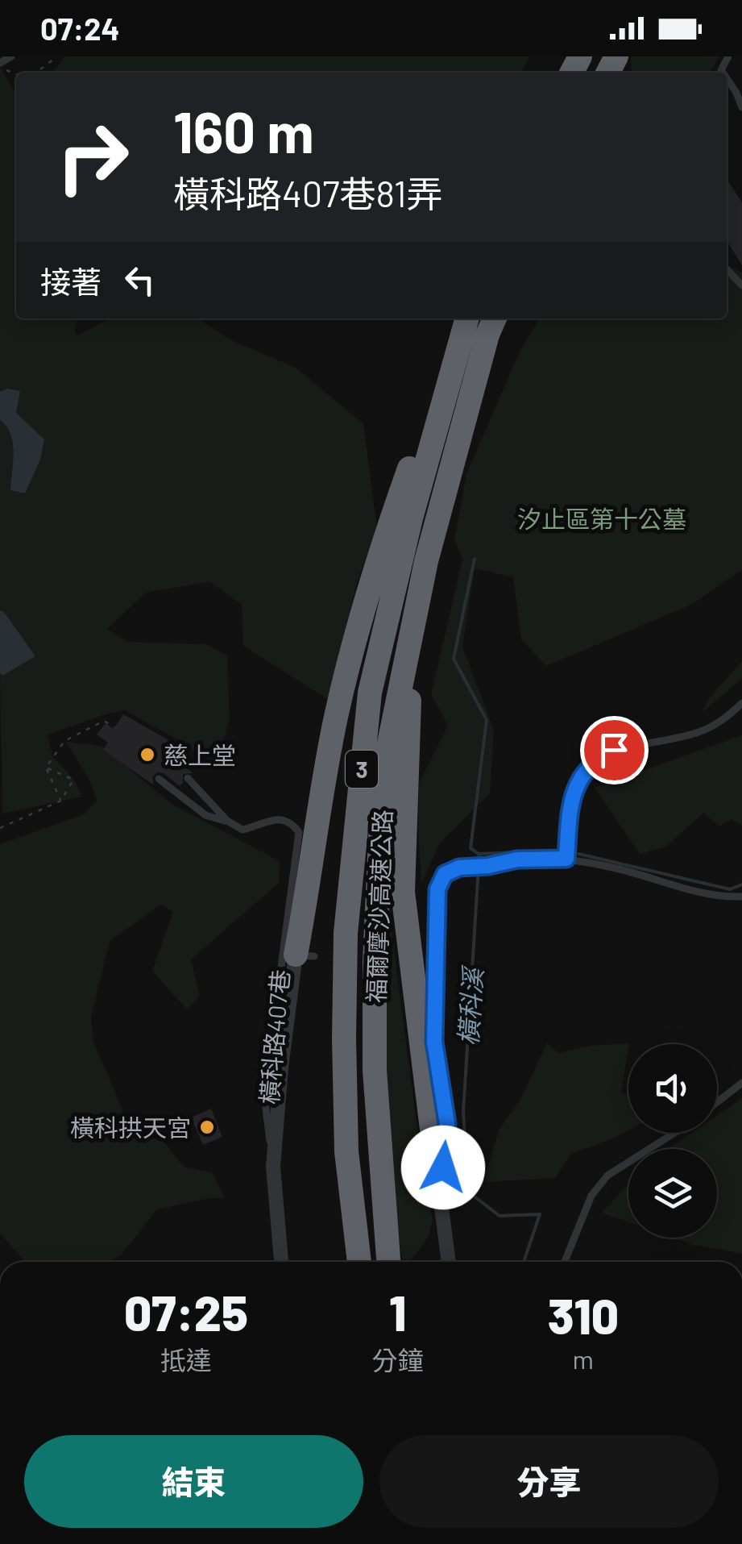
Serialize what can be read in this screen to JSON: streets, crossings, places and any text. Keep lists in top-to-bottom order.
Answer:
{
  "streets": {
    "highway": ["3", "福爾摩沙高速公路"]
  },
  "water": ["橫科溪"],
  "parks": ["汐止區第十公墓"],
  "places": ["慈上堂", "橫科拱天宮"],
  "page": {
    "status": "07:24",
    "turn": ["160 m", "橫科路407巷81弄"],
    "then": "接著",
    "eta": [
      "07:25",
      "抵達",
      "1",
      "分鐘",
      "310",
      "m"
    ],
    "buttons": ["結束", "分享"]
  }
}
